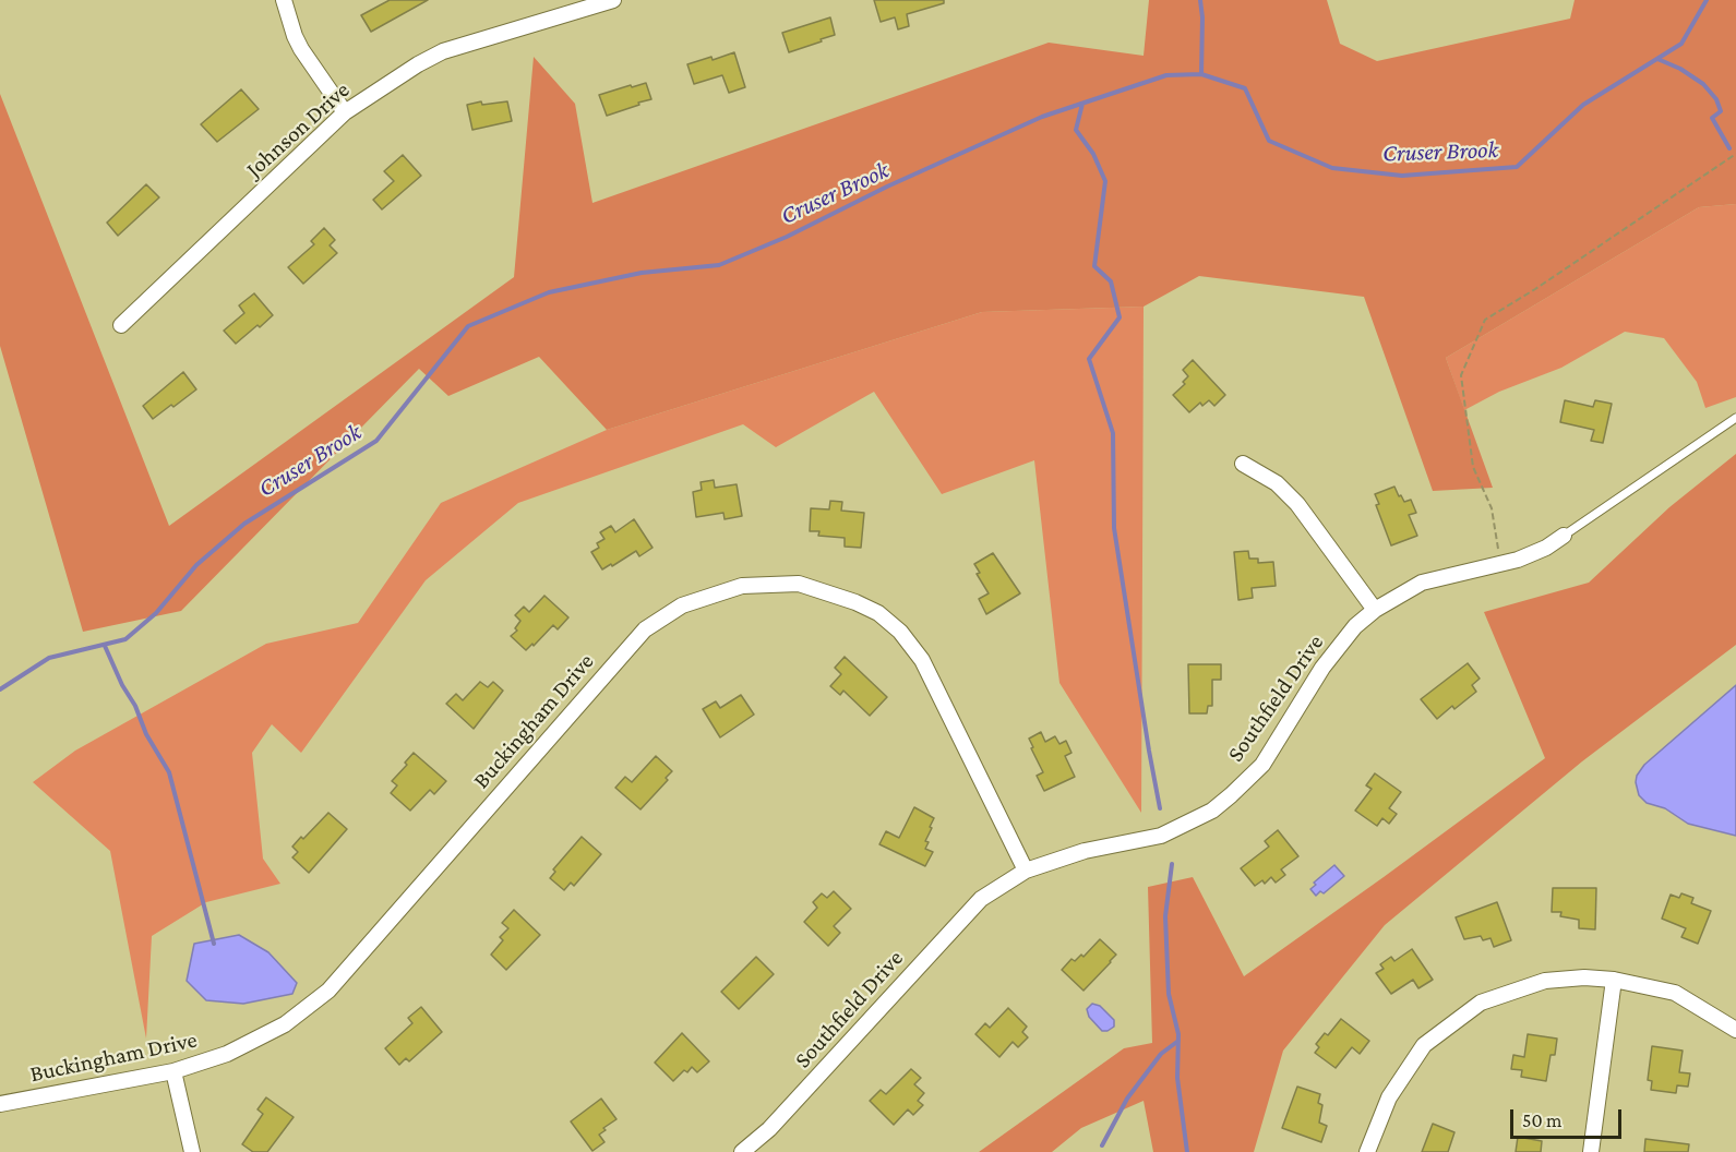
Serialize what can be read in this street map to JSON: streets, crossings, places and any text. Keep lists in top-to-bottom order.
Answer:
{
  "streets": {
    "street": ["Johnson Drive", "Southfield Drive", "Buckingham Drive"]
  },
  "crossings": [
    ["Southfield Drive", "Buckingham Drive"]
  ],
  "water": ["Cruser Brook"],
  "scale_bar": "50 m"
}
